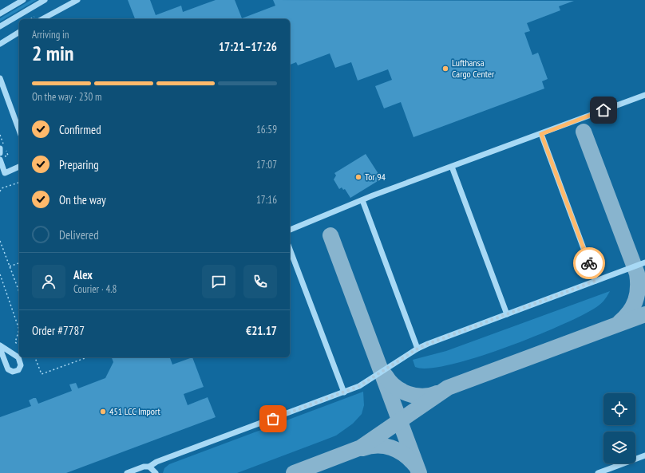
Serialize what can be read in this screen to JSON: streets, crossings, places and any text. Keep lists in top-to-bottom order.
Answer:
{
  "places": ["Lufthansa Cargo Center", "Tor 94", "451 LCC Import"],
  "page": {
    "heading": ["2 min", "Arriving in", "17:21–17:26"],
    "panel": [
      "Alex",
      "Courier · 4.8",
      "Order #7787",
      "€21.17"
    ],
    "bar": "On the way · 230 m",
    "list": [
      ["Confirmed", "16:59"],
      ["Preparing", "17:07"],
      ["On the way", "17:16"],
      "Delivered"
    ]
  }
}
